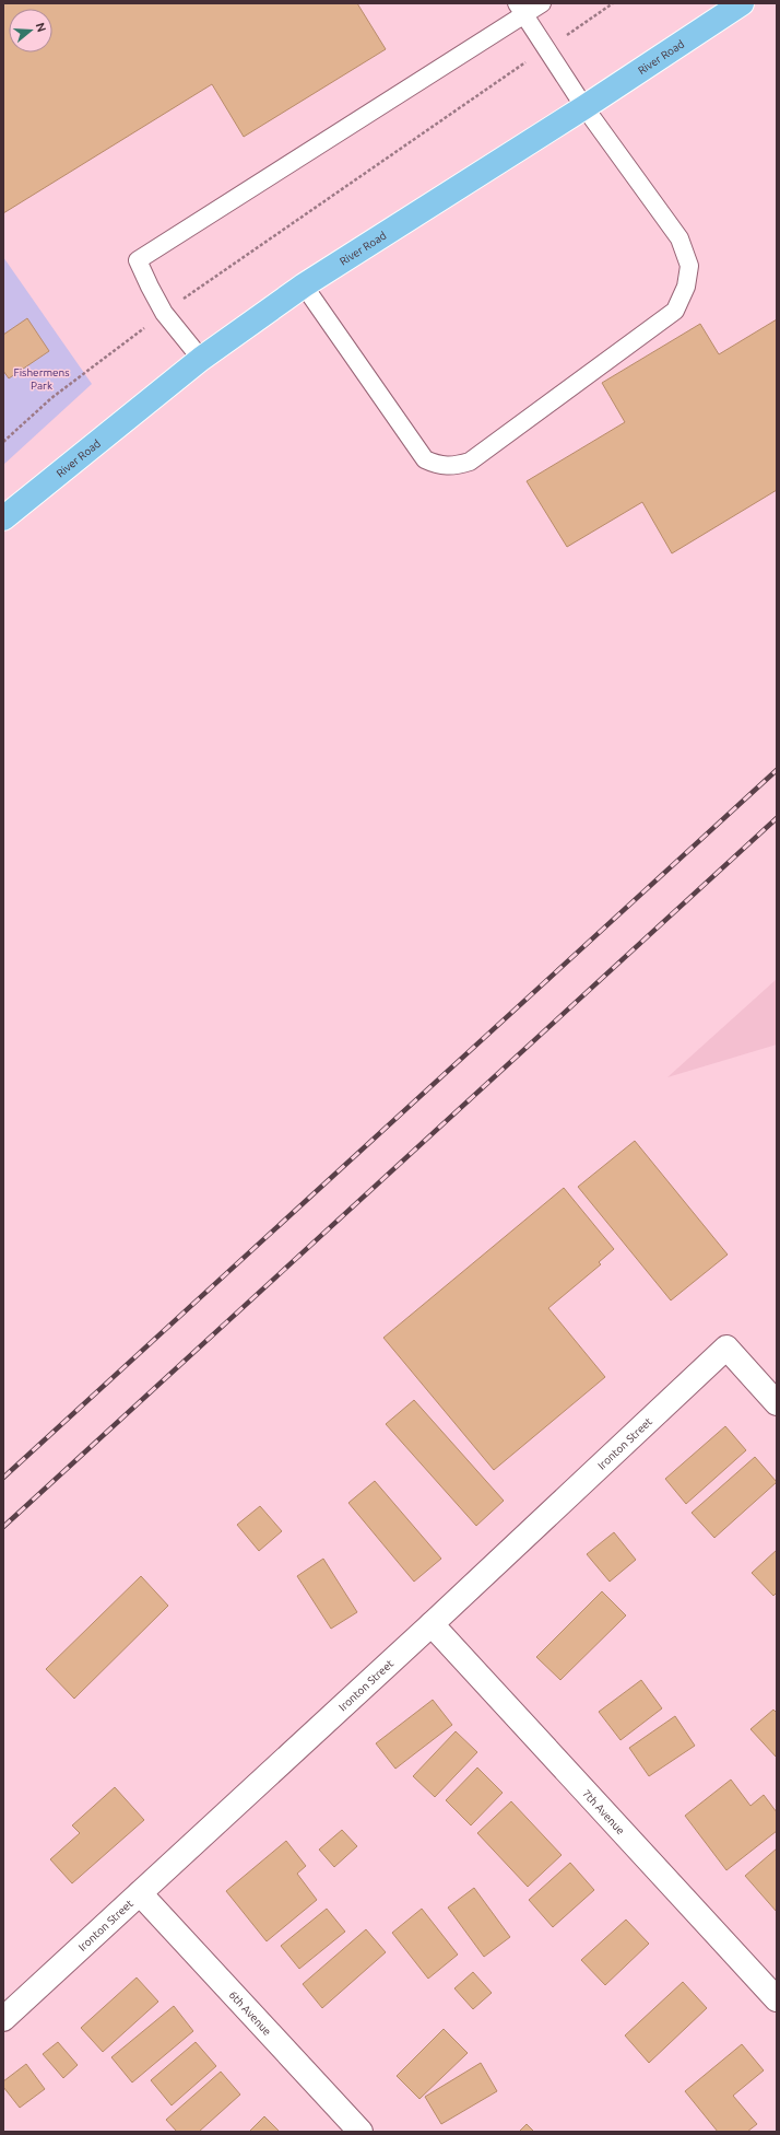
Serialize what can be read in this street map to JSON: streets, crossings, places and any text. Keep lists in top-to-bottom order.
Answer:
{
  "streets": {
    "main road": ["River Road"],
    "street": ["Ironton Street", "7th Avenue", "6th Avenue"]
  },
  "crossings": [
    ["Ironton Street", "7th Avenue"],
    ["Ironton Street", "6th Avenue"]
  ],
  "parks": ["Fishermens Park"],
  "north": "right"
}
